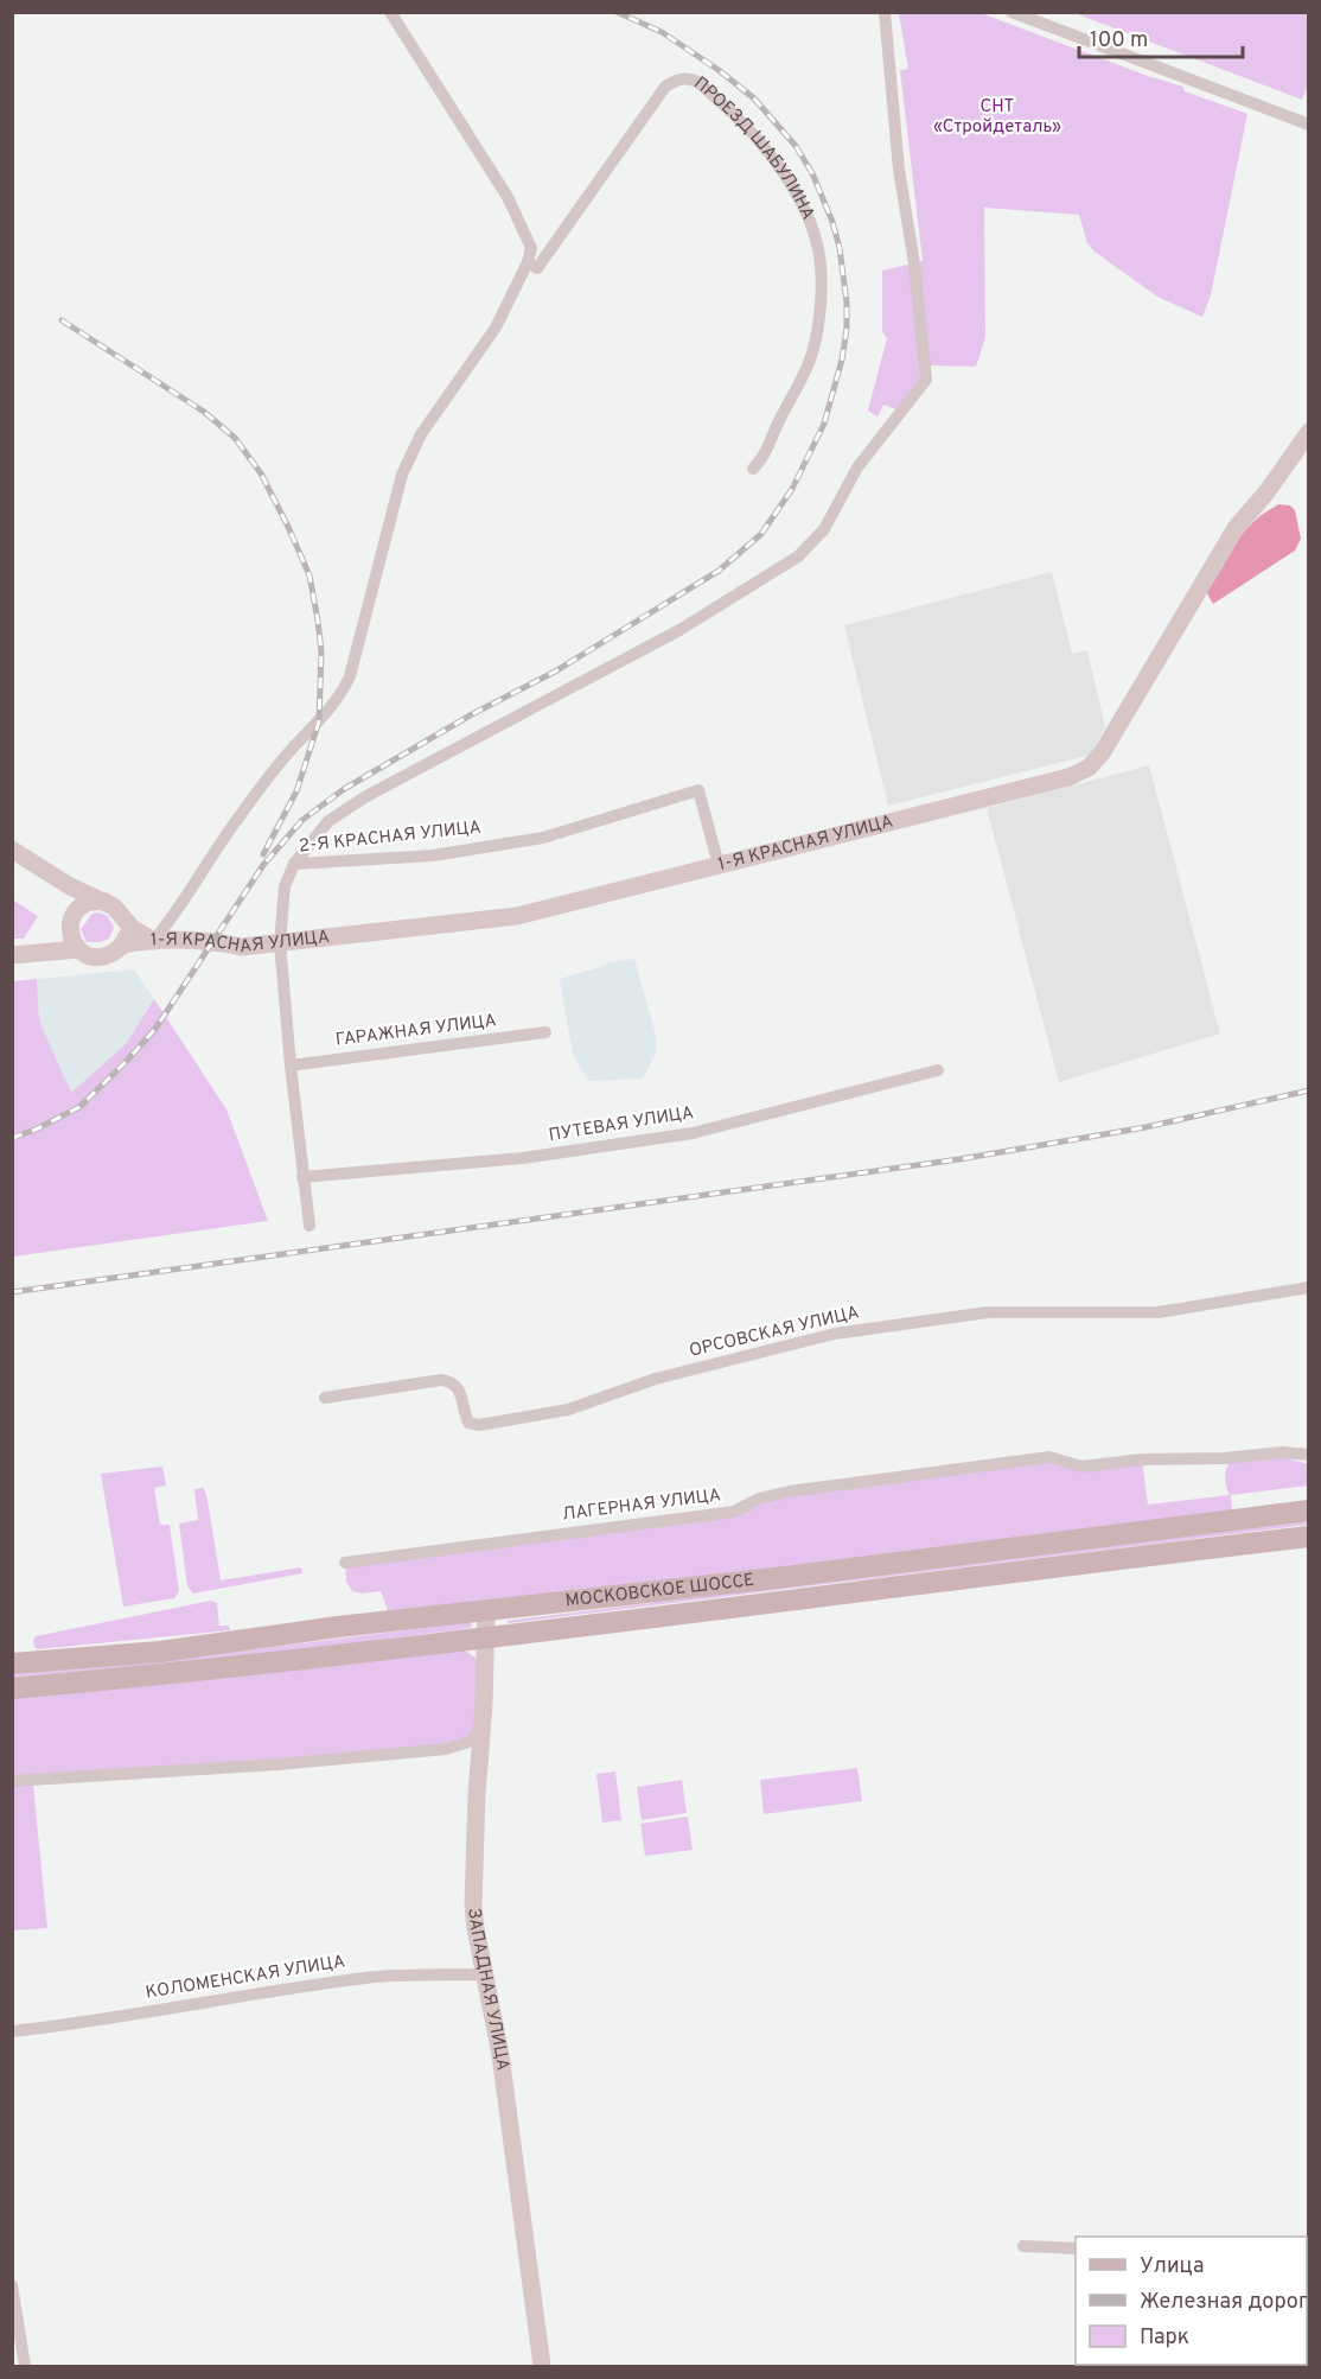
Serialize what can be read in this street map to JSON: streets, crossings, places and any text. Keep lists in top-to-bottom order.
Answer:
{
  "streets": {
    "main road": ["МОСКОВСКОЕ ШОССЕ"],
    "street": [
      "ПРОЕЗД ШАБУЛИНА",
      "2-Я КРАСНАЯ УЛИЦА",
      "1-Я КРАСНАЯ УЛИЦА",
      "ГАРАЖНАЯ УЛИЦА",
      "ПУТЕВАЯ УЛИЦА",
      "ОРСОВСКАЯ УЛИЦА",
      "ЛАГЕРНАЯ УЛИЦА",
      "КОЛОМЕНСКАЯ УЛИЦА",
      "ЗАПАДНАЯ УЛИЦА"
    ]
  },
  "crossings": [
    ["2-Я КРАСНАЯ УЛИЦА", "1-Я КРАСНАЯ УЛИЦА"],
    ["2-Я КРАСНАЯ УЛИЦА", "ГАРАЖНАЯ УЛИЦА"],
    ["2-Я КРАСНАЯ УЛИЦА", "ПУТЕВАЯ УЛИЦА"],
    ["МОСКОВСКОЕ ШОССЕ", "ЗАПАДНАЯ УЛИЦА"],
    ["КОЛОМЕНСКАЯ УЛИЦА", "ЗАПАДНАЯ УЛИЦА"]
  ],
  "parks": ["СНТ «Стройдеталь»"],
  "legend": ["Улица", "Железная дорога", "Парк"],
  "scale_bar": "100 m"
}
